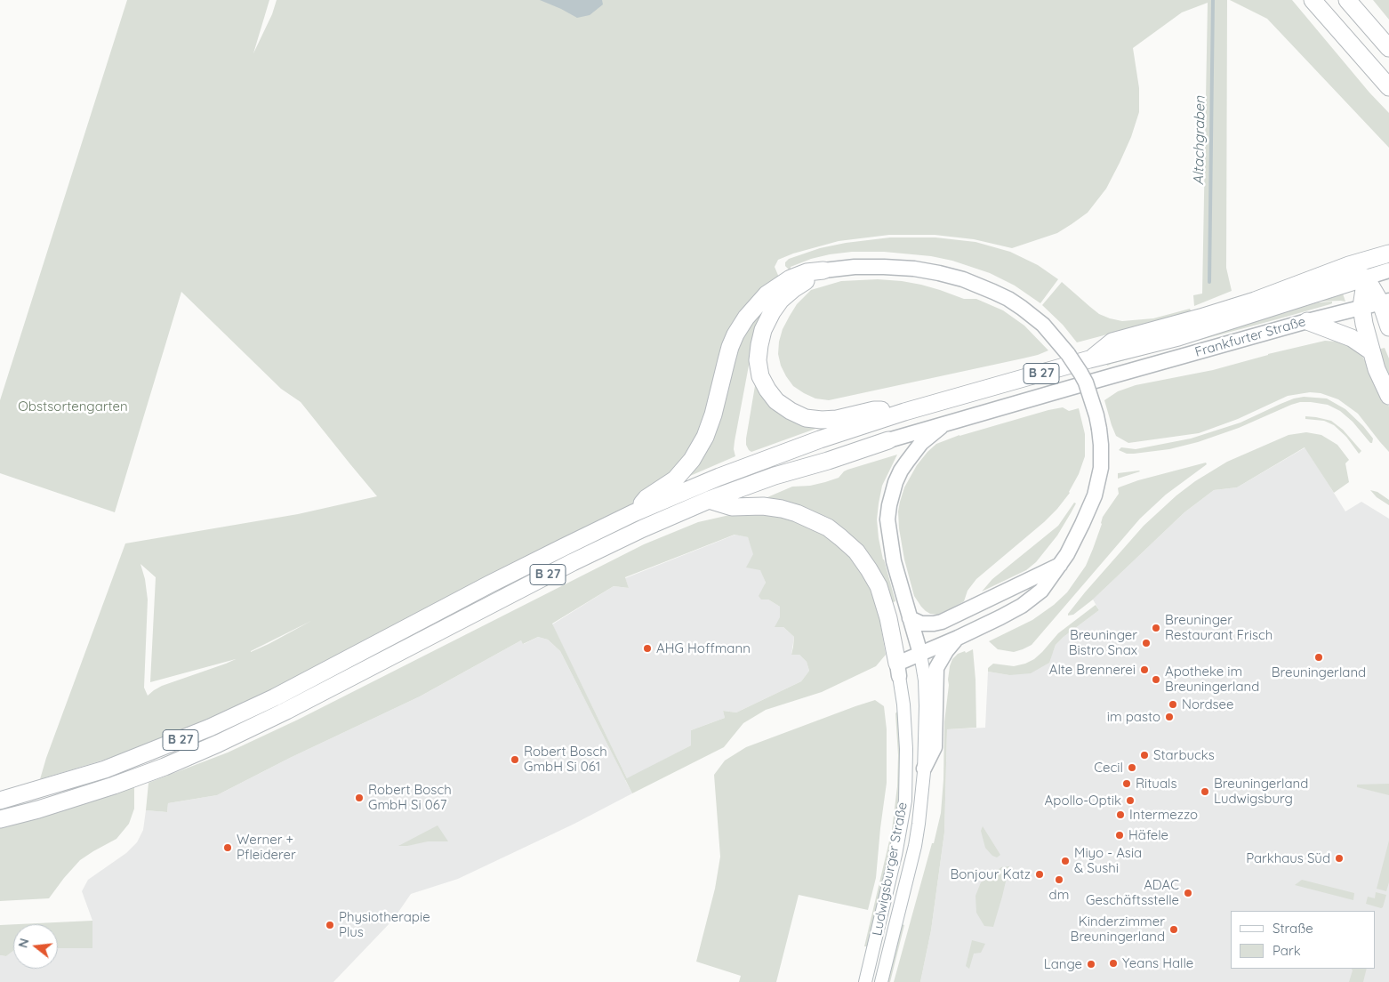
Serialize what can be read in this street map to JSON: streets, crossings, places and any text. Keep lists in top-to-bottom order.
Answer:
{
  "streets": {
    "highway": ["Frankfurter Straße", "B 27"],
    "main road": ["Ludwigsburger Straße"]
  },
  "crossings": [
    ["Frankfurter Straße", "B 27"]
  ],
  "water": ["Altachgraben"],
  "parks": ["Obstsortengarten"],
  "places": [
    "Breuninger Restaurant Frisch",
    "Breuninger Bistro Snax",
    "AHG Hoffmann",
    "Breuningerland",
    "Alte Brennerei",
    "Apotheke im Breuningerland",
    "Nordsee",
    "im pasto",
    "Starbucks",
    "Robert Bosch GmbH Si 061",
    "Cecil",
    "Rituals",
    "Breuningerland Ludwigsburg",
    "Robert Bosch GmbH Si 067",
    "Apollo-Optik",
    "Intermezzo",
    "Häfele",
    "Werner + Pfleiderer",
    "Parkhaus Süd",
    "Miyo - Asia & Sushi",
    "Bonjour Katz",
    "dm",
    "ADAC Geschäftsstelle",
    "Physiotherapie Plus",
    "Kinderzimmer Breuningerland",
    "Yeans Halle",
    "Lange"
  ],
  "legend": ["Straße", "Park"],
  "north": "left"
}
